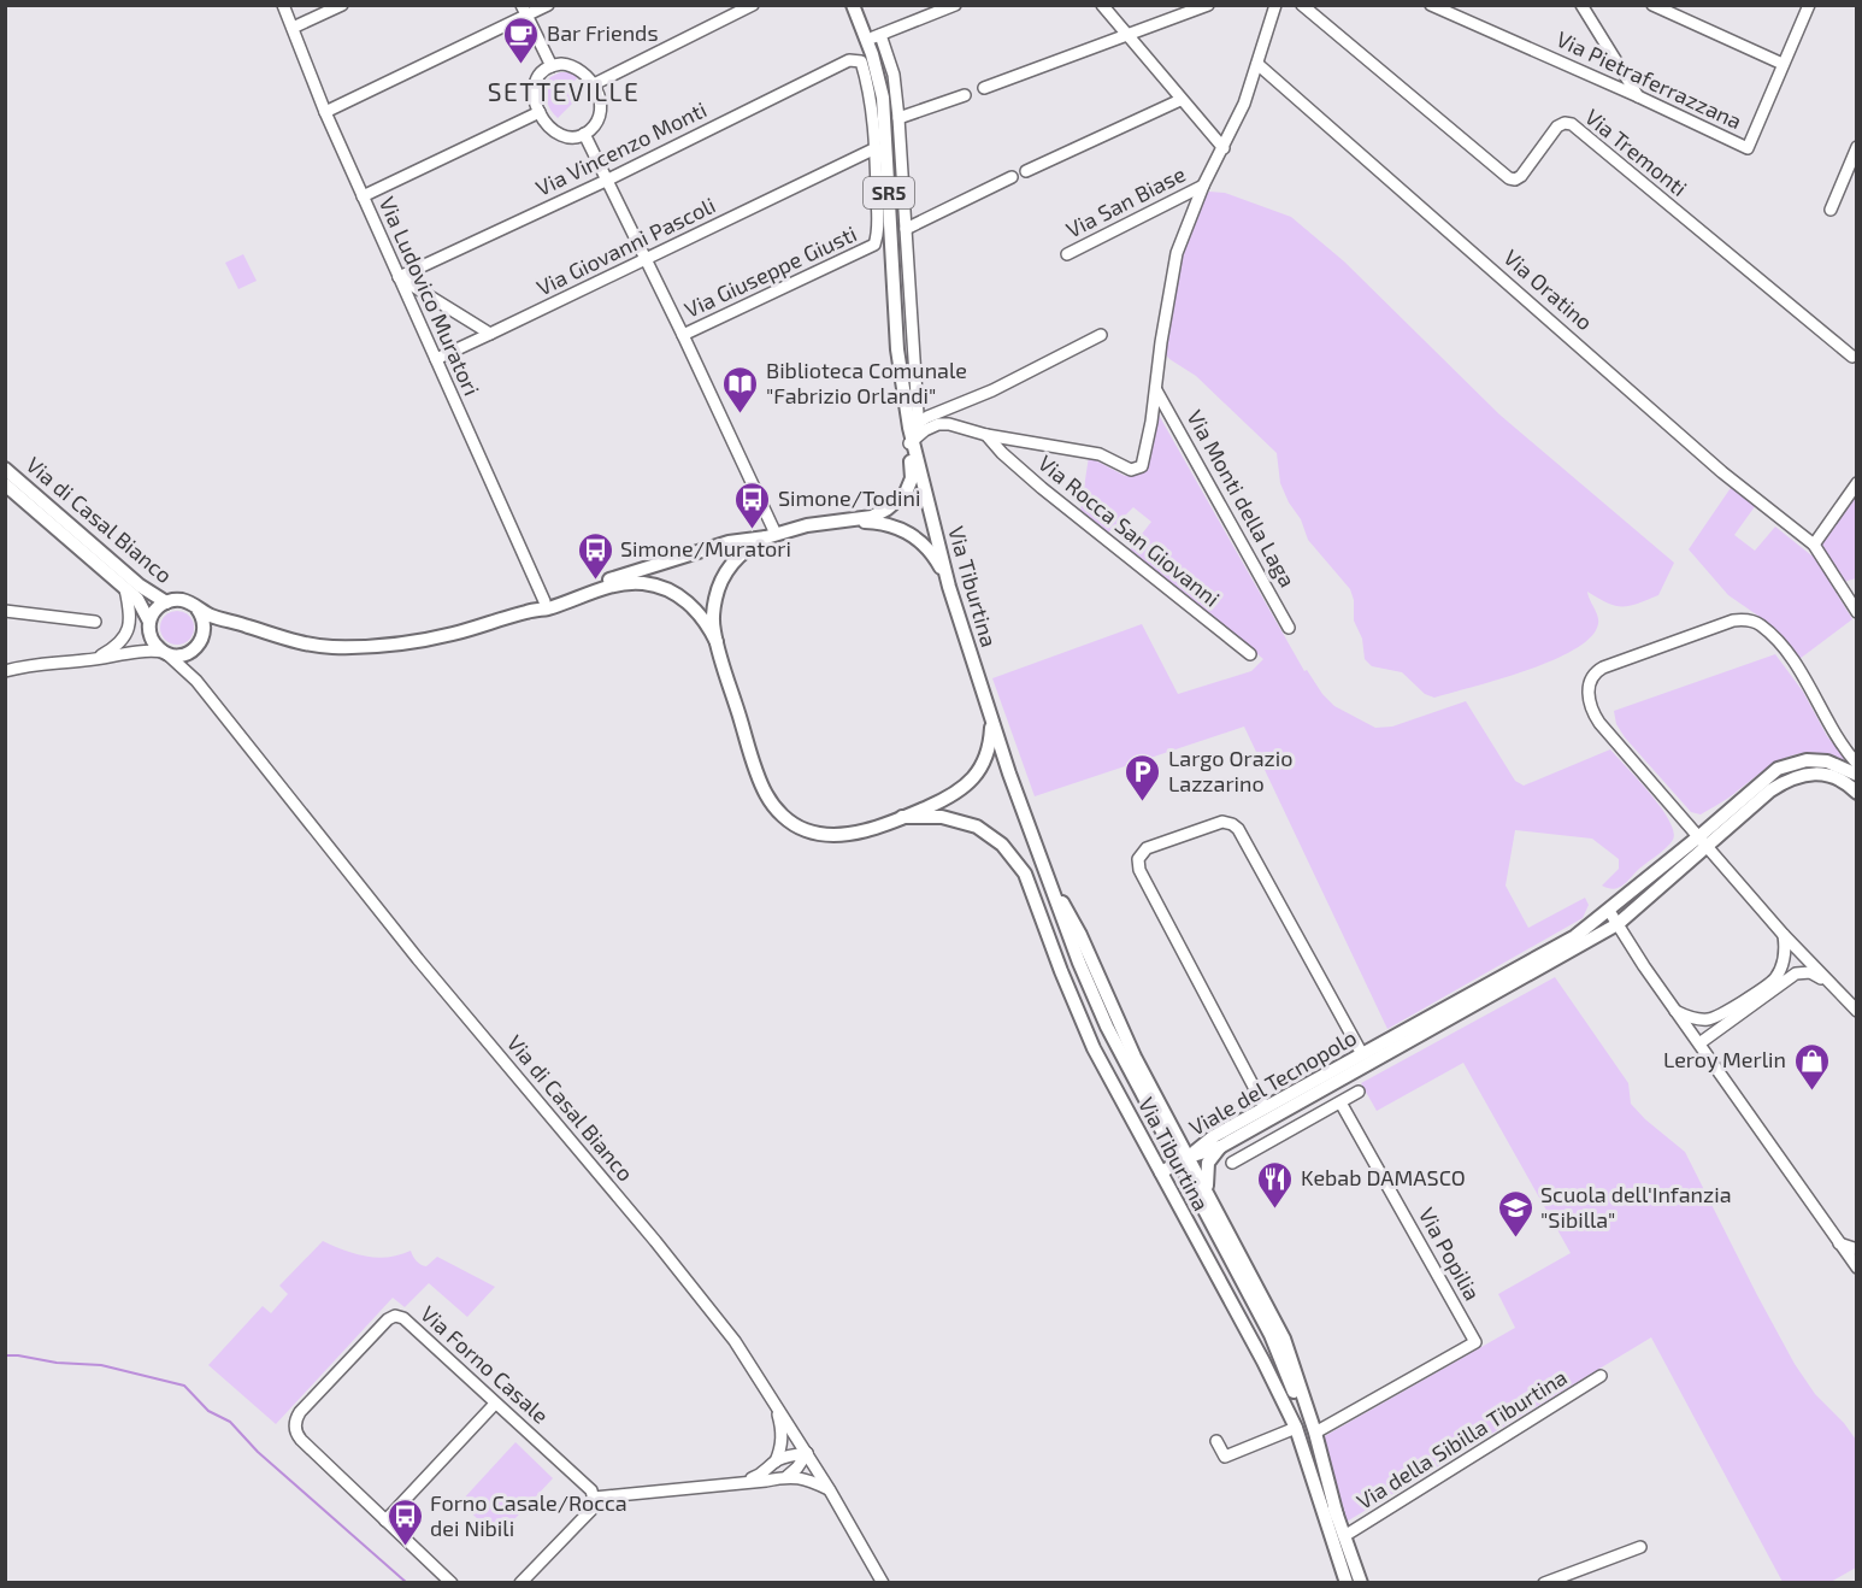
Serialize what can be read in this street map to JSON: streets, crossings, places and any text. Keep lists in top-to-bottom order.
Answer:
{
  "streets": {
    "main road": [
      "SR5",
      "Via di Casal Bianco",
      "Via Tiburtina",
      "Viale del Tecnopolo"
    ],
    "street": [
      "Via Pietraferrazzana",
      "Via Vincenzo Monti",
      "Via Tremonti",
      "Via San Biase",
      "Via Giovanni Pascoli",
      "Via Giuseppe Giusti",
      "Via Oratino",
      "Via Ludovico Muratori",
      "Via Monti della Laga",
      "Via Rocca San Giovanni",
      "Via Popilia",
      "Via Forno Casale",
      "Via della Sibilla Tiburtina"
    ]
  },
  "crossings": [
    ["Via Vincenzo Monti", "Via Giovanni Pascoli"],
    ["Via Vincenzo Monti", "Via Giuseppe Giusti"],
    ["Via Vincenzo Monti", "Via Ludovico Muratori"],
    ["Via Giovanni Pascoli", "Via Giuseppe Giusti"],
    ["Via Giovanni Pascoli", "Via Ludovico Muratori"],
    ["Via Tiburtina", "Viale del Tecnopolo"],
    ["Via Tiburtina", "Via della Sibilla Tiburtina"]
  ],
  "districts": ["SETTEVILLE"],
  "places": {
    "cafe": ["Bar Friends"],
    "library": ["Biblioteca Comunale \"Fabrizio Orlandi\""],
    "bus stop": ["Simone/Todini", "Simone/Muratori", "Forno Casale/Rocca dei Nibili"],
    "parking": ["Largo Orazio Lazzarino"],
    "shop": ["Leroy Merlin"],
    "restaurant": ["Kebab DAMASCO"],
    "school or university": ["Scuola dell'Infanzia \"Sibilla\""]
  }
}
